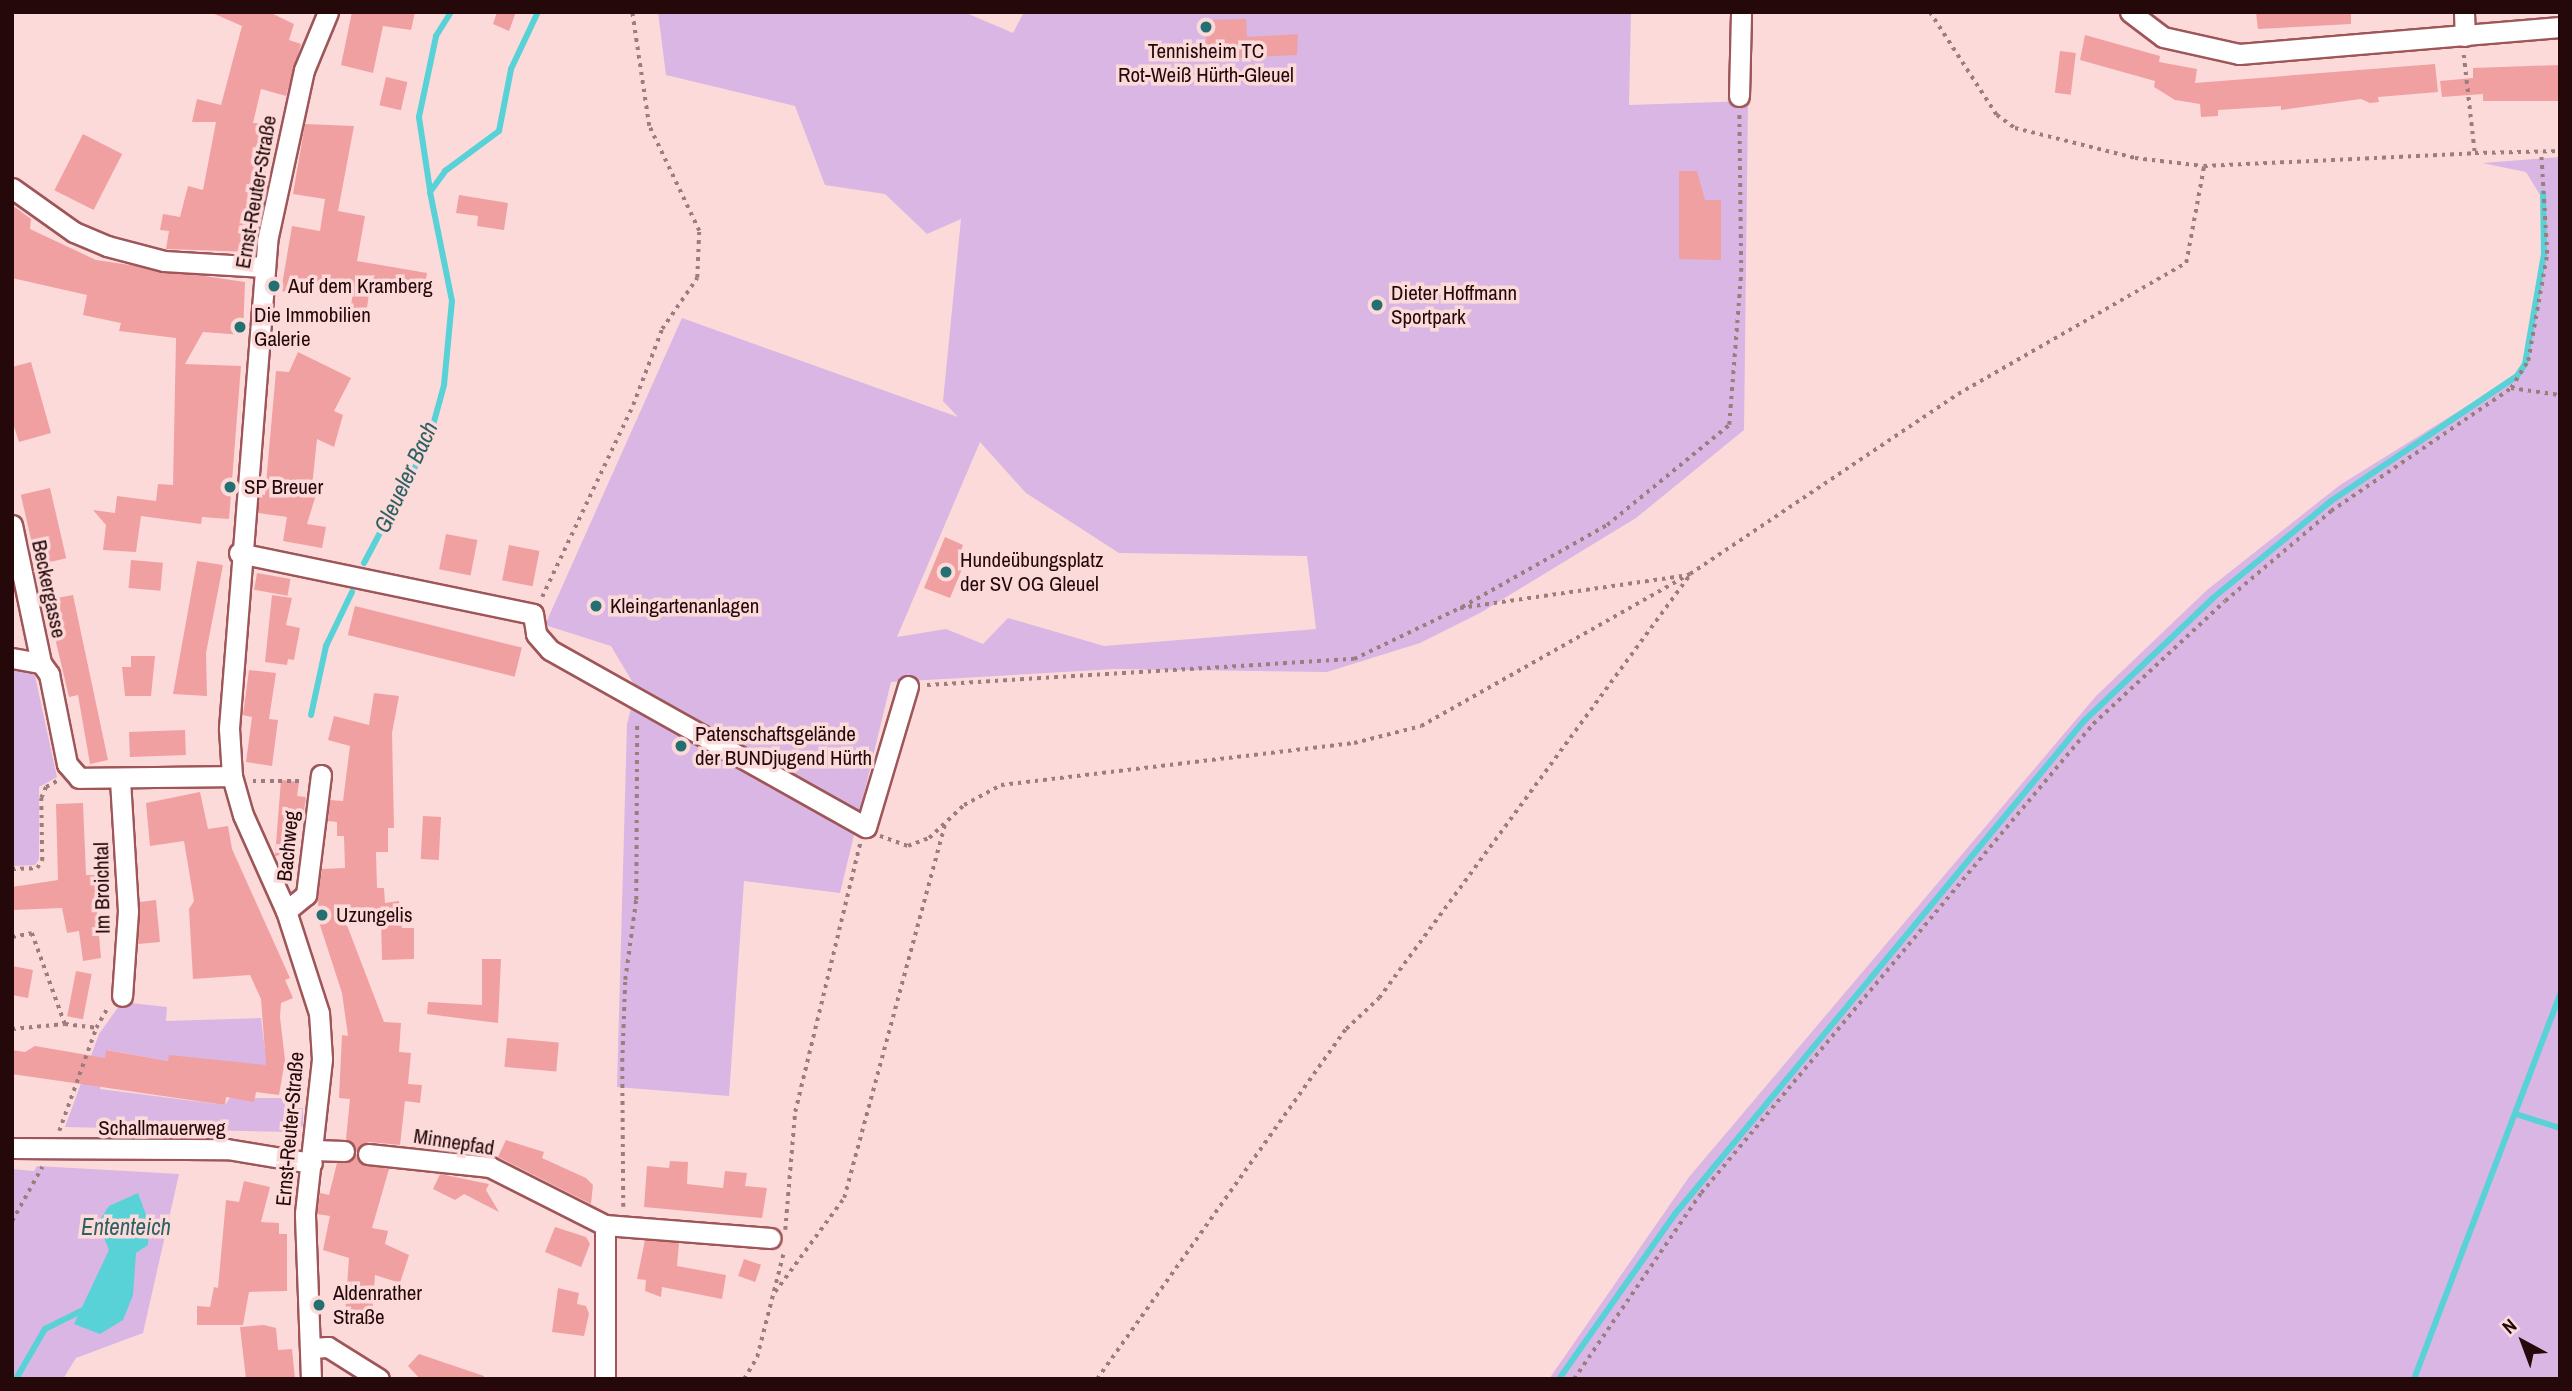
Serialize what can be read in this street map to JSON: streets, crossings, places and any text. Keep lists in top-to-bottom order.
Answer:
{
  "streets": {
    "street": [
      "Ernst-Reuter-Straße",
      "Beckergasse",
      "Bachweg",
      "Im Broichtal",
      "Schallmauerweg",
      "Minnepfad"
    ]
  },
  "crossings": [
    ["Ernst-Reuter-Straße", "Bachweg"],
    ["Ernst-Reuter-Straße", "Schallmauerweg"]
  ],
  "water": ["Gleueler Bach", "Ententeich"],
  "places": [
    "Tennisheim TC Rot-Weiß Hürth-Gleuel",
    "Auf dem Kramberg",
    "Dieter Hoffmann Sportpark",
    "Die Immobilien Galerie",
    "SP Breuer",
    "Hundeübungsplatz der SV OG Gleuel",
    "Kleingartenanlagen",
    "Patenschaftsgelände der BUNDjugend Hürth",
    "Uzungelis",
    "Aldenrather Straße"
  ],
  "north": "top left"
}
